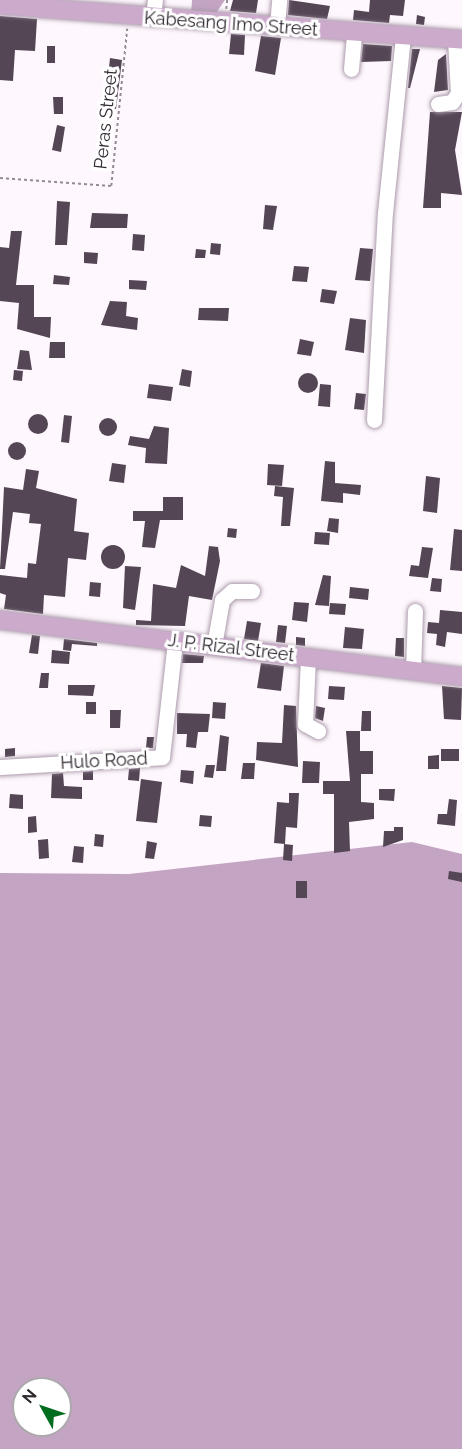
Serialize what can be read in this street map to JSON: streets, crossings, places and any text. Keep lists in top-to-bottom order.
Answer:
{
  "streets": {
    "main road": ["Kabesang Imo Street", "J. P. Rizal Street"],
    "street": ["Hulo Road"],
    "path": ["Peras Street"]
  },
  "crossings": [
    ["Kabesang Imo Street", "Peras Street"],
    ["J. P. Rizal Street", "Hulo Road"]
  ],
  "north": "top left"
}
